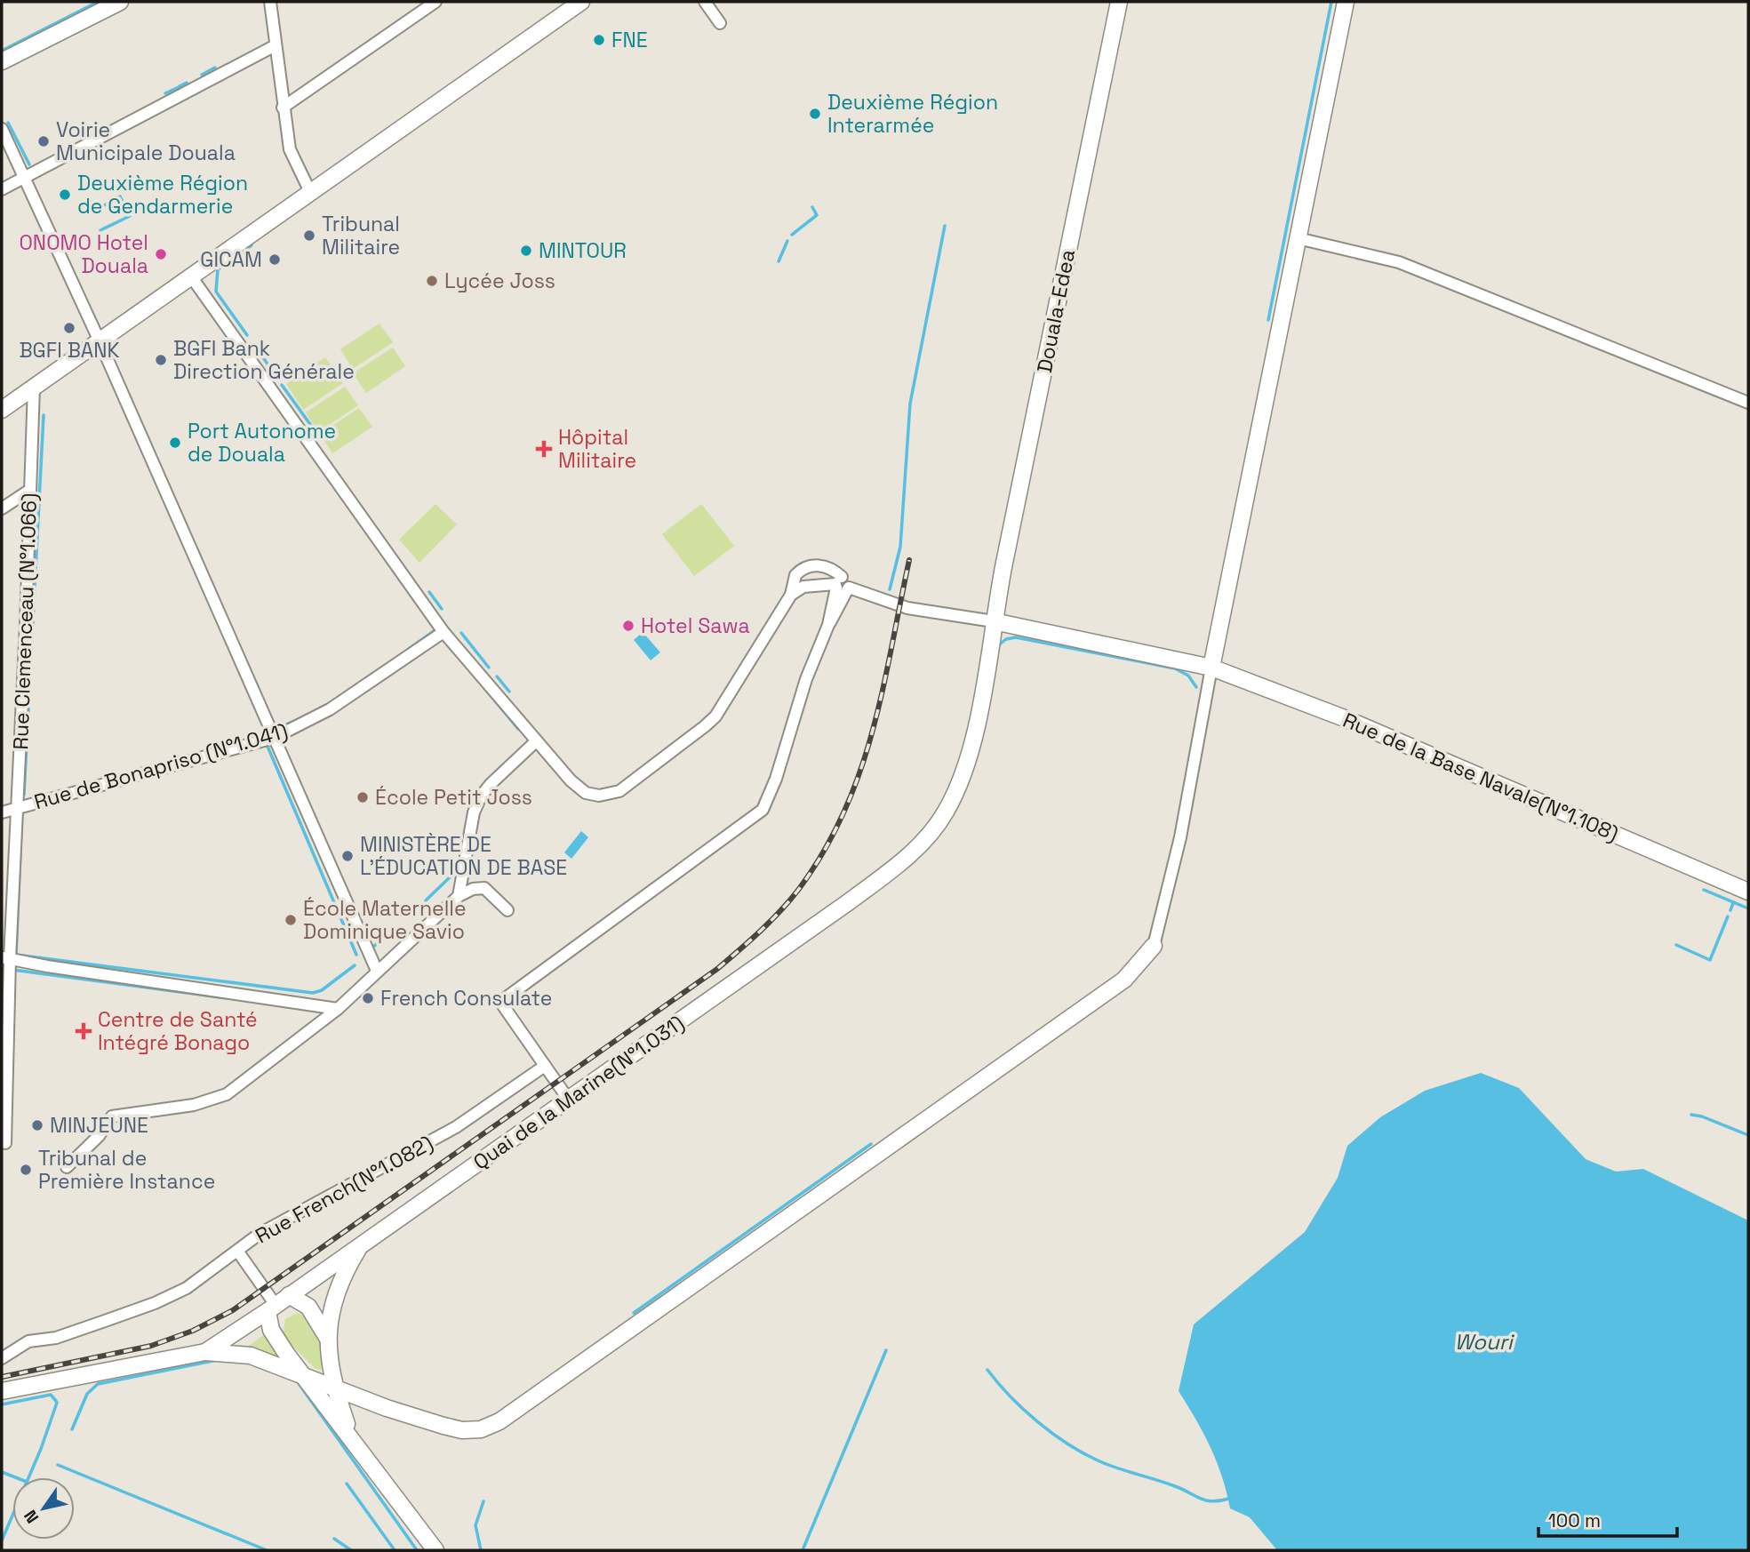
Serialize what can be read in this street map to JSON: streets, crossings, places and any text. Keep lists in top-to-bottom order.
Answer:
{
  "streets": {
    "main road": ["Douala-Edea", "Rue de la Base Navale(N°1.108)", "Quai de la Marine(N°1.031)"],
    "street": ["Rue Clemenceau (N°1.066)", "Rue de Bonapriso (N°1.041)", "Rue French(N°1.082)"]
  },
  "crossings": [
    ["Douala-Edea", "Quai de la Marine(N°1.031)"],
    ["Rue Clemenceau (N°1.066)", "Rue de Bonapriso (N°1.041)"]
  ],
  "water": ["Wouri"],
  "places": {
    "other": [
      "FNE",
      "Deuxième Région Interarmée",
      "Voirie Municipale Douala",
      "Deuxième Région de Gendarmerie",
      "Tribunal Militaire",
      "MINTOUR",
      "ONOMO Hotel Douala",
      "GICAM",
      "Lycée Joss",
      "BGFI BANK",
      "BGFI Bank Direction Générale",
      "Port Autonome de Douala",
      "Hotel Sawa",
      "École Petit Joss",
      "MINISTÈRE DE L'ÉDUCATION DE BASE",
      "École Maternelle Dominique Savio",
      "French Consulate",
      "MINJEUNE",
      "Tribunal de Première Instance"
    ],
    "health": ["Hôpital Militaire", "Centre de Santé Intégré Bonago"]
  },
  "scale_bar": "100 m",
  "north": "bottom left"
}
